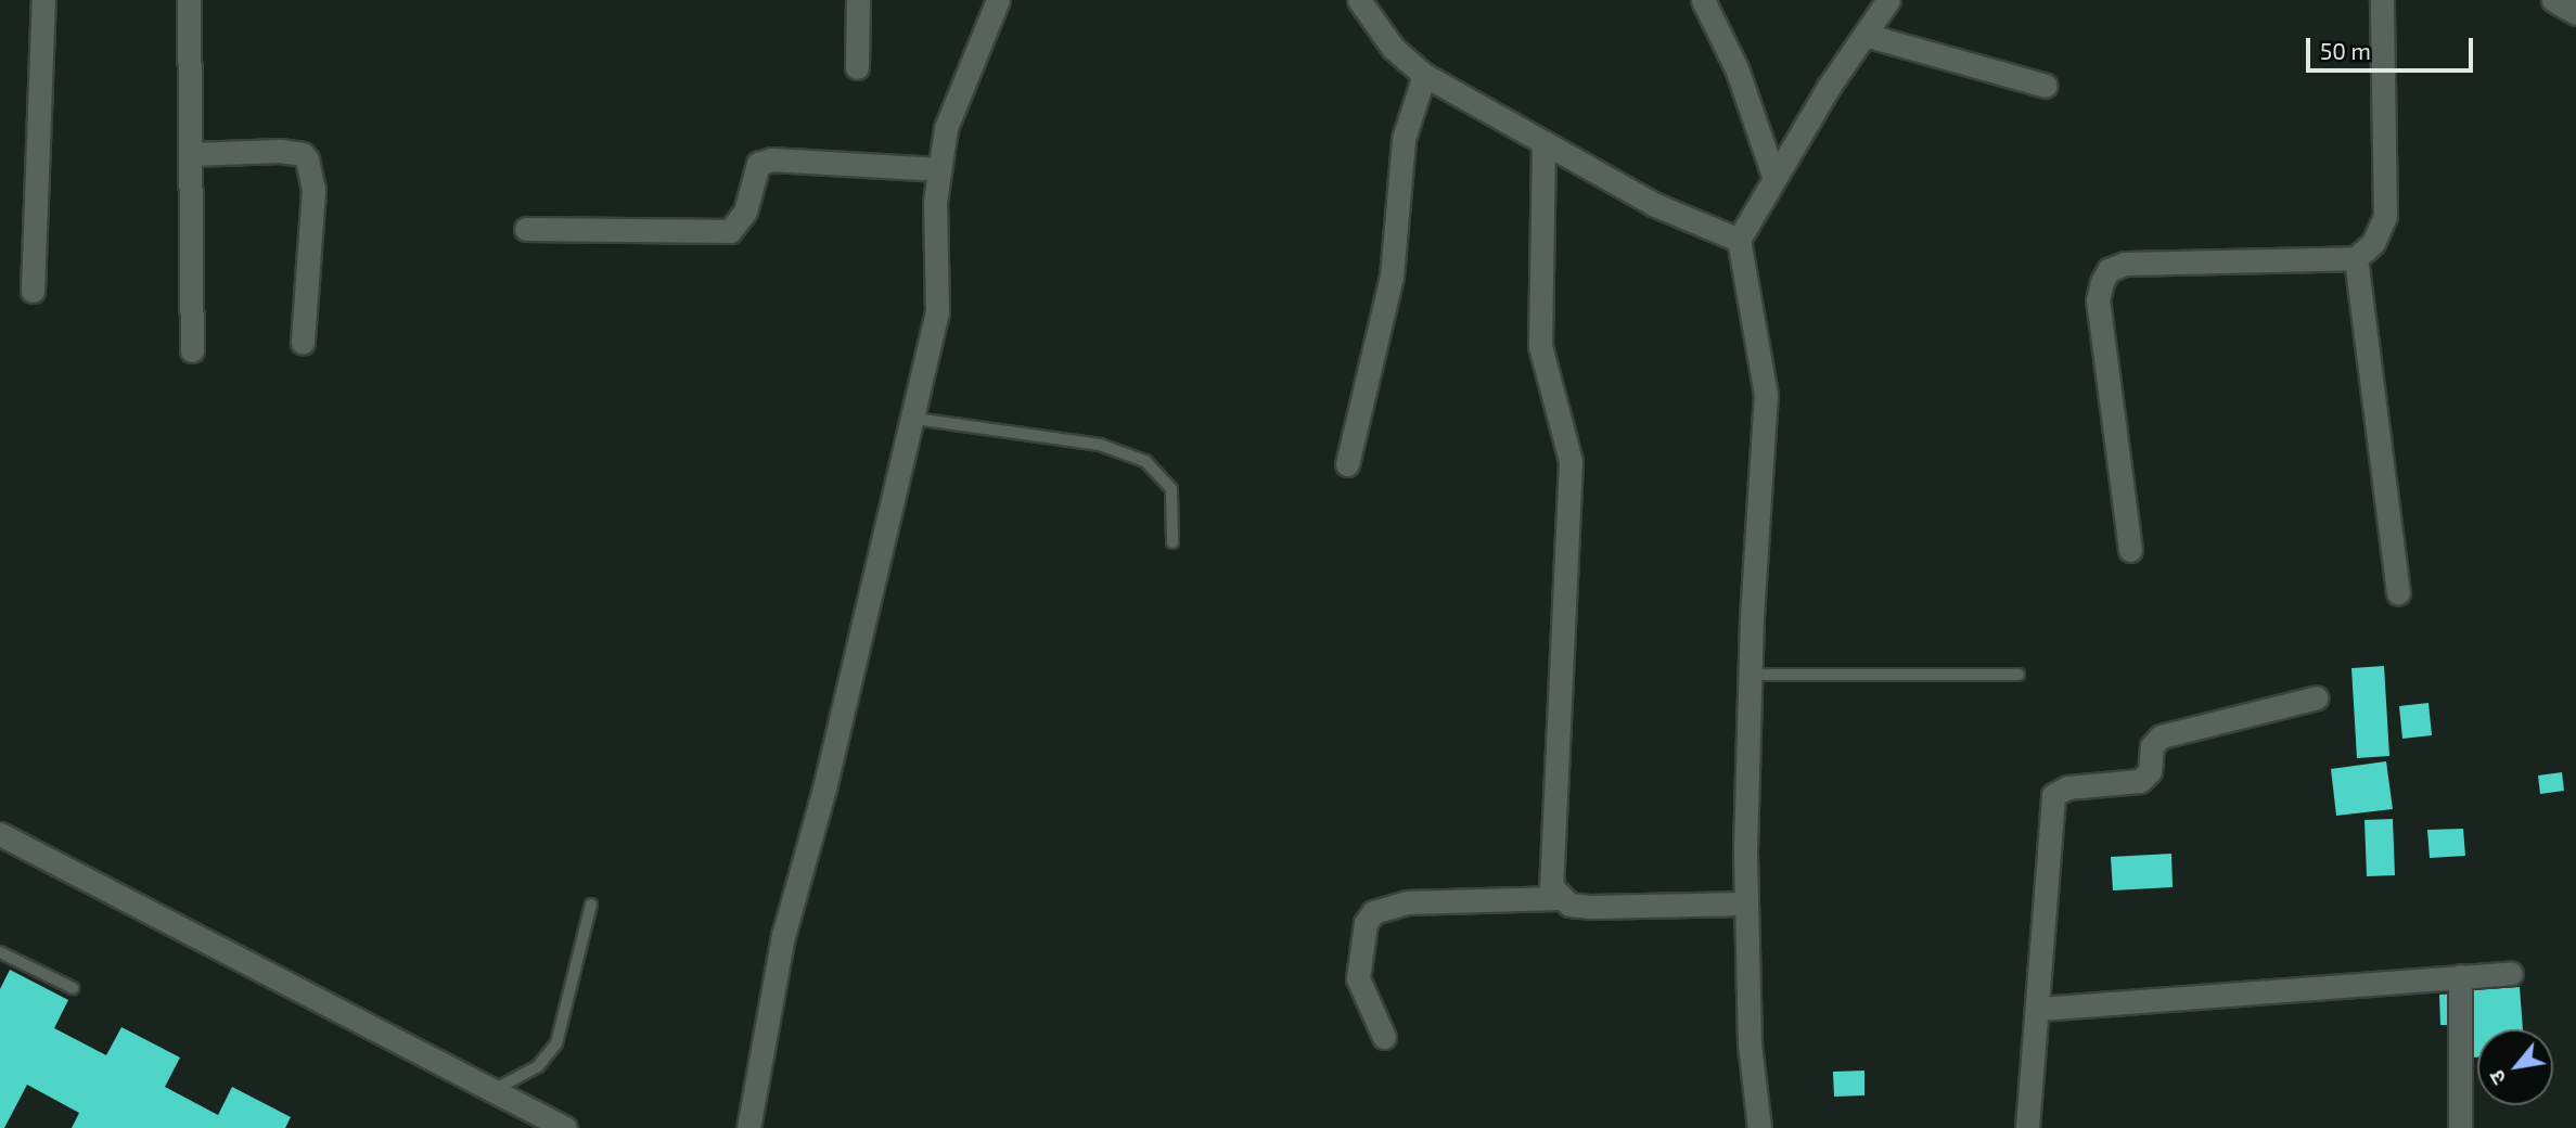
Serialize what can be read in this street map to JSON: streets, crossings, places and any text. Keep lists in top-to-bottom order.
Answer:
{
  "scale_bar": "50 m",
  "north": "bottom left"
}
